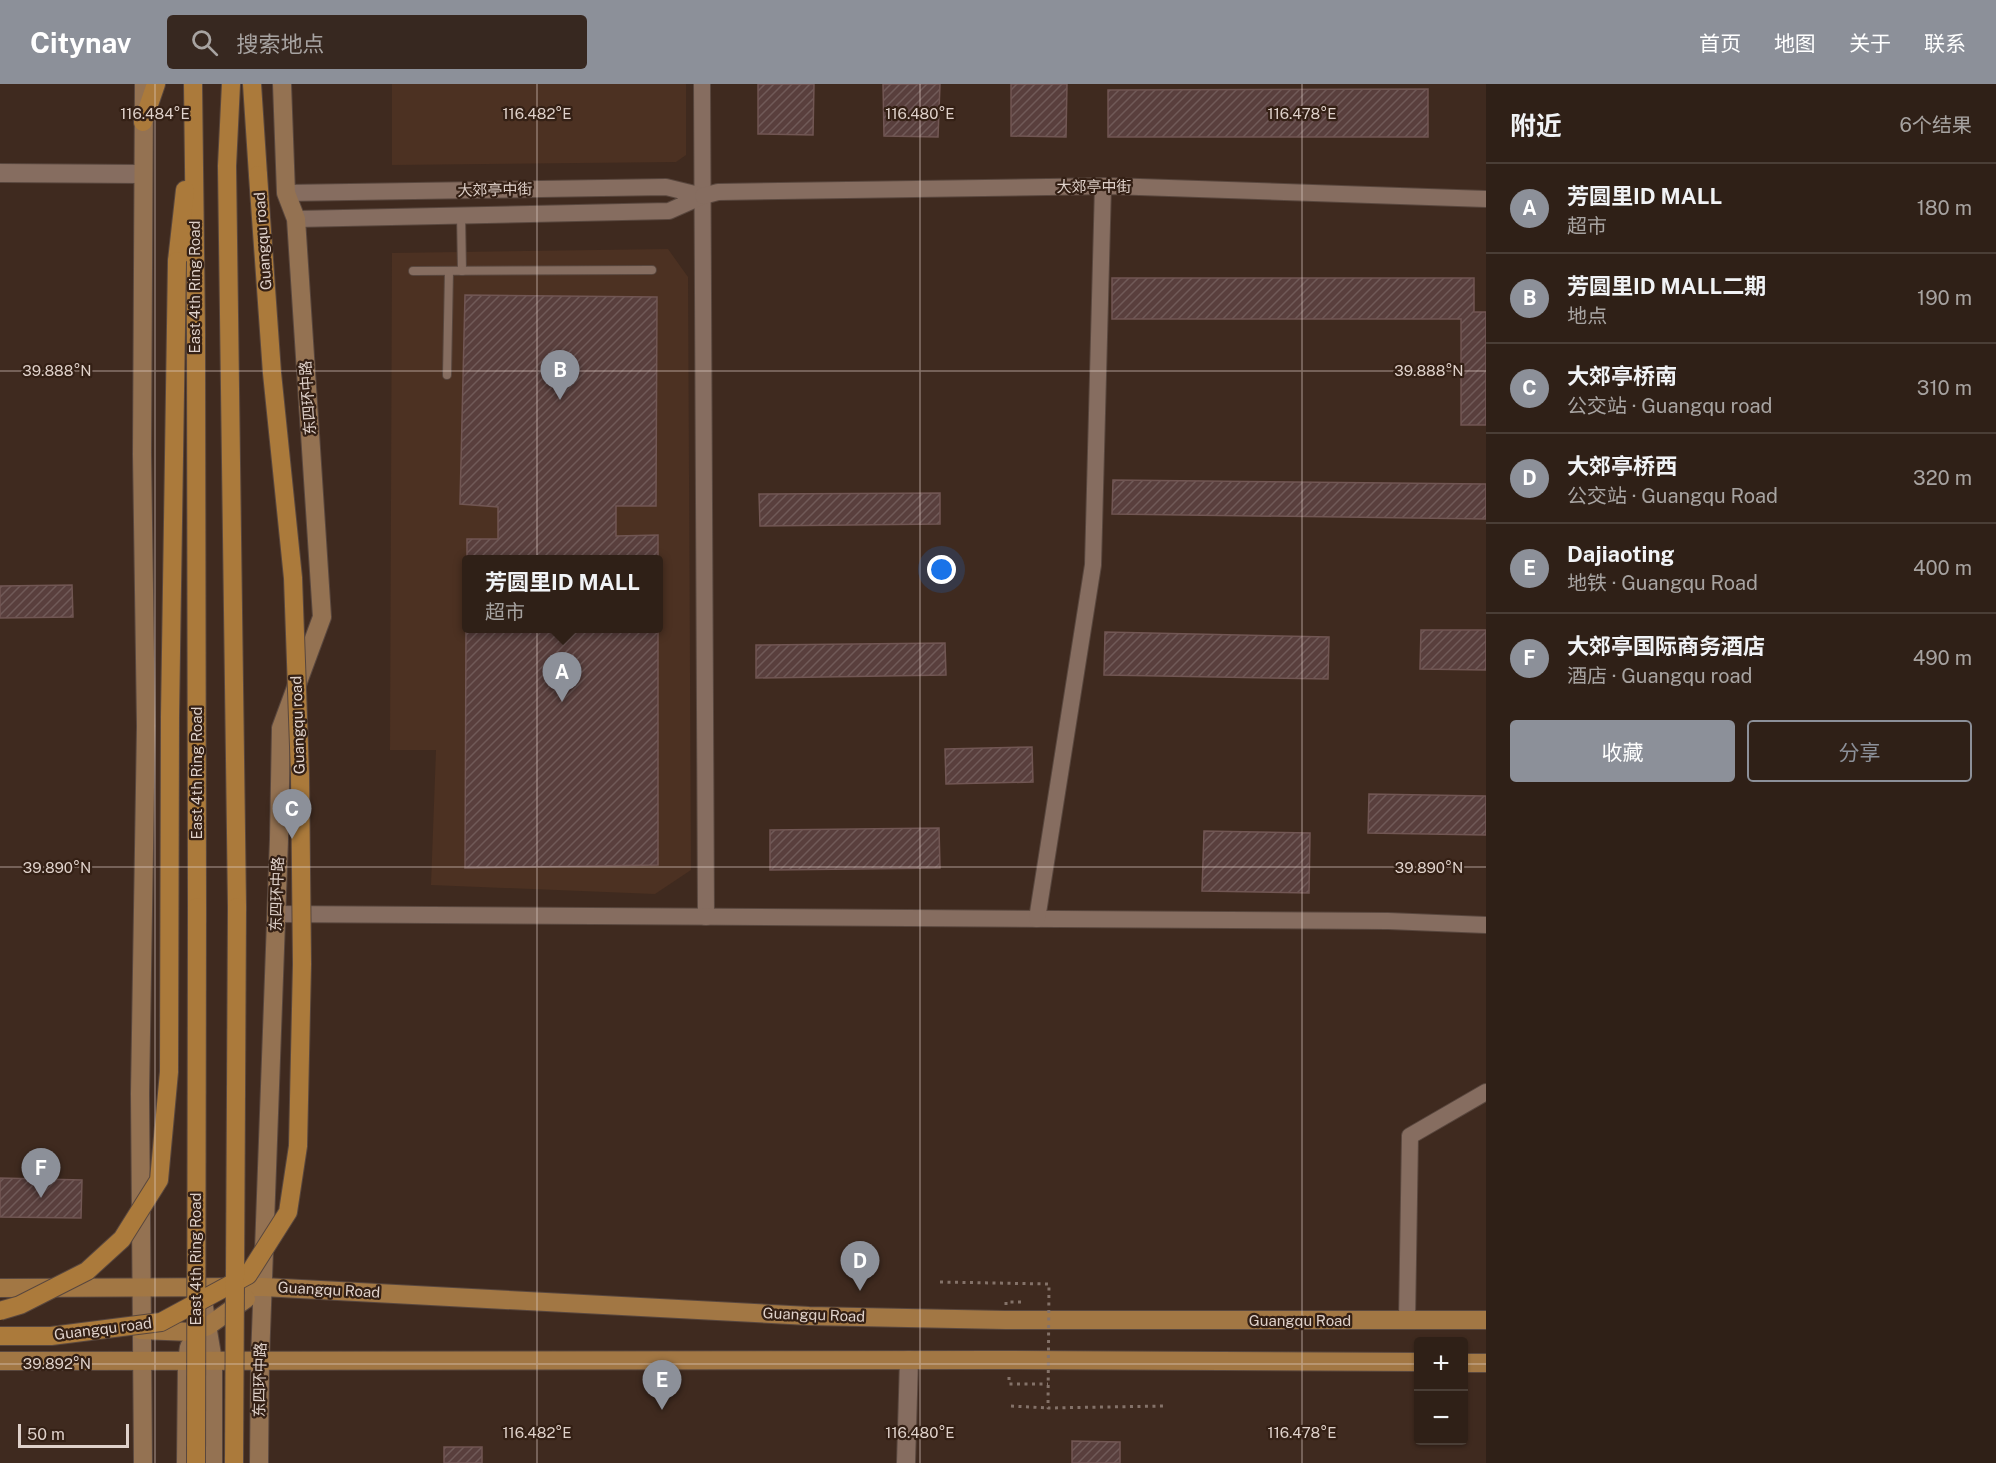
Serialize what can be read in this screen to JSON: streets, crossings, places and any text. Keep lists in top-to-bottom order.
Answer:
{
  "streets": {
    "highway": ["Guangqu road", "East 4th Ring Road"],
    "main road": ["东四环中路", "Guangqu Road"],
    "street": ["大郊亭中街"]
  },
  "crossings": [
    ["大郊亭中街", "东四环中路"],
    ["东四环中路", "Guangqu Road"]
  ],
  "scale_bar": "50 m",
  "page": {
    "header": "Citynav",
    "search": "搜索地点",
    "nav": [
      "首页",
      "地图",
      "关于",
      "联系"
    ],
    "heading": ["附近", "6个结果"],
    "list": [
      {
        "mark": "A",
        "name": "芳圆里ID MALL",
        "note": "超市",
        "value": "180 m"
      },
      {
        "mark": "B",
        "name": "芳圆里ID MALL二期",
        "note": "地点",
        "value": "190 m"
      },
      {
        "mark": "C",
        "name": "大郊亭桥南",
        "note": "公交站 · Guangqu road",
        "value": "310 m"
      },
      {
        "mark": "D",
        "name": "大郊亭桥西",
        "note": "公交站 · Guangqu Road",
        "value": "320 m"
      },
      {
        "mark": "E",
        "name": "Dajiaoting",
        "note": "地铁 · Guangqu Road",
        "value": "400 m"
      },
      {
        "mark": "F",
        "name": "大郊亭国际商务酒店",
        "note": "酒店 · Guangqu road",
        "value": "490 m"
      }
    ],
    "pins": [
      "B",
      "A",
      "C",
      "F",
      "D",
      "E"
    ],
    "popup": ["芳圆里ID MALL", "超市"],
    "buttons": ["收藏", "分享"],
    "map_buttons": ["+", "−"],
    "scale": "50 m"
  },
  "coordinates": [
    "116.484°E",
    "116.482°E",
    "116.480°E",
    "116.478°E",
    "39.888°N",
    "39.890°N",
    "39.892°N"
  ]
}
